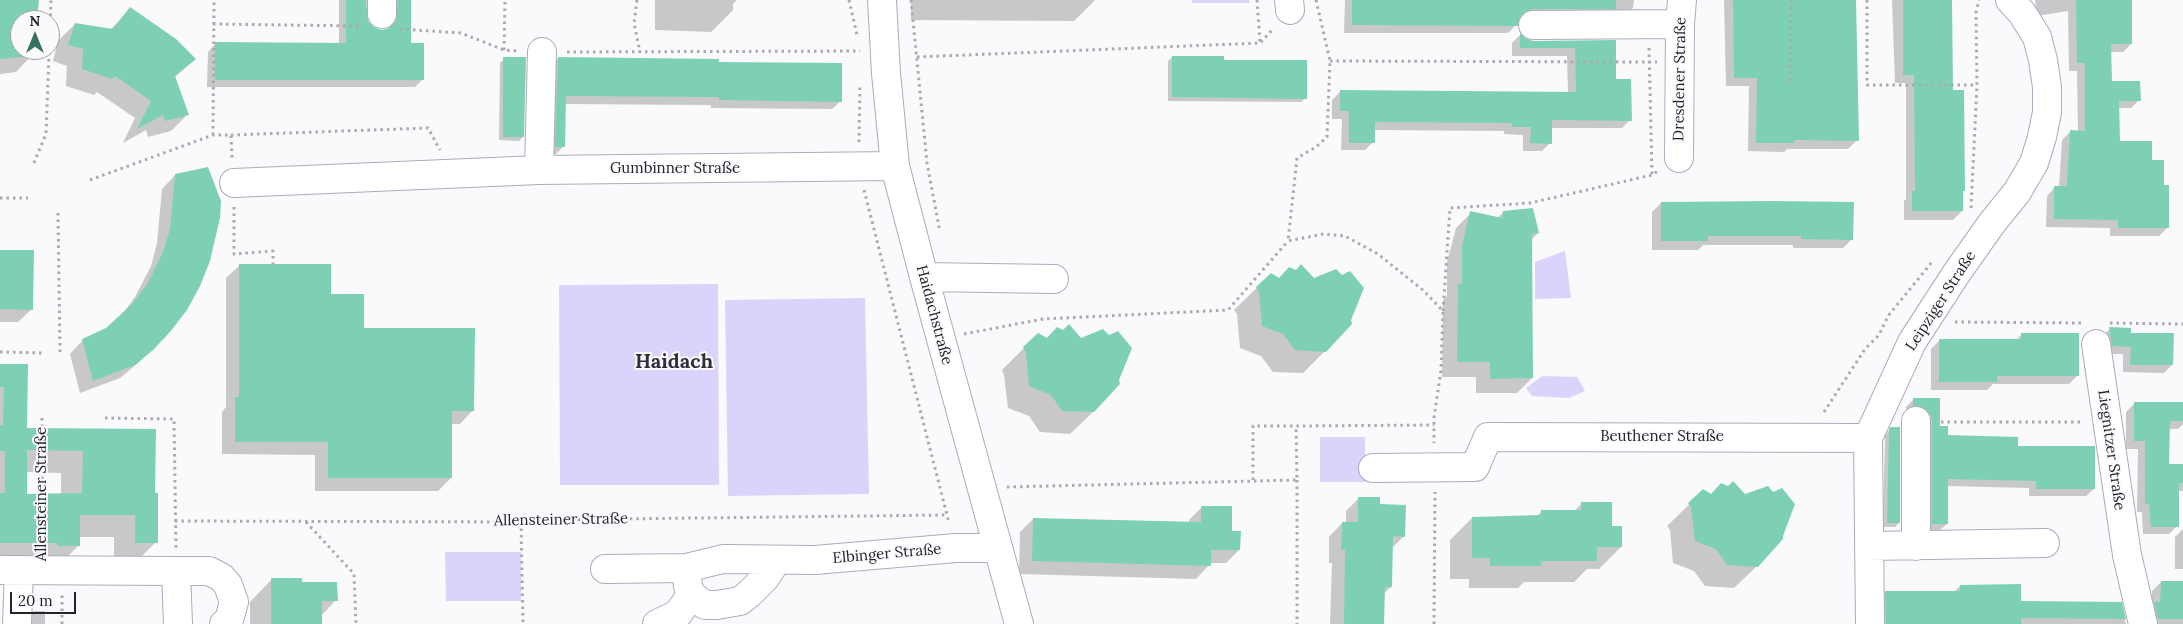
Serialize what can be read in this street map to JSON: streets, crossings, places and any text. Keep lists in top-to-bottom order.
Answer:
{
  "streets": {
    "street": [
      "Dresdener Straße",
      "Gumbinner Straße",
      "Leipziger Straße",
      "Haidachstraße",
      "Beuthener Straße",
      "Liegnitzer Straße",
      "Allensteiner Straße",
      "Elbinger Straße"
    ]
  },
  "crossings": [
    ["Gumbinner Straße", "Haidachstraße"],
    ["Leipziger Straße", "Beuthener Straße"],
    ["Haidachstraße", "Elbinger Straße"]
  ],
  "districts": ["Haidach"],
  "scale_bar": "20 m",
  "north": "top"
}
